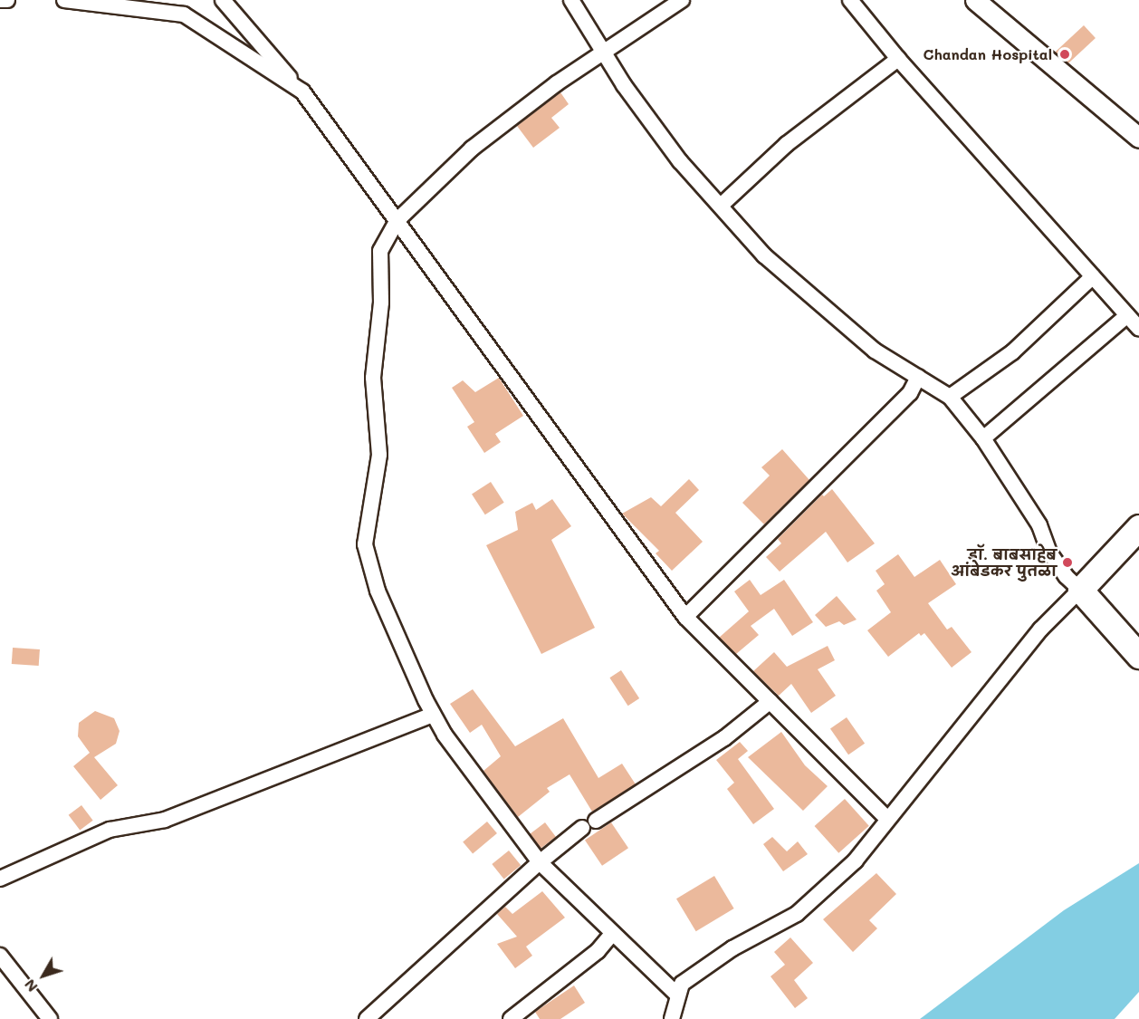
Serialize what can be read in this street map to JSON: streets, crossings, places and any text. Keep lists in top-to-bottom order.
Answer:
{
  "places": ["Chandan Hospital", "डॉ. बाबसाहेब आंबेडकर पुतळा"],
  "north": "bottom left"
}
